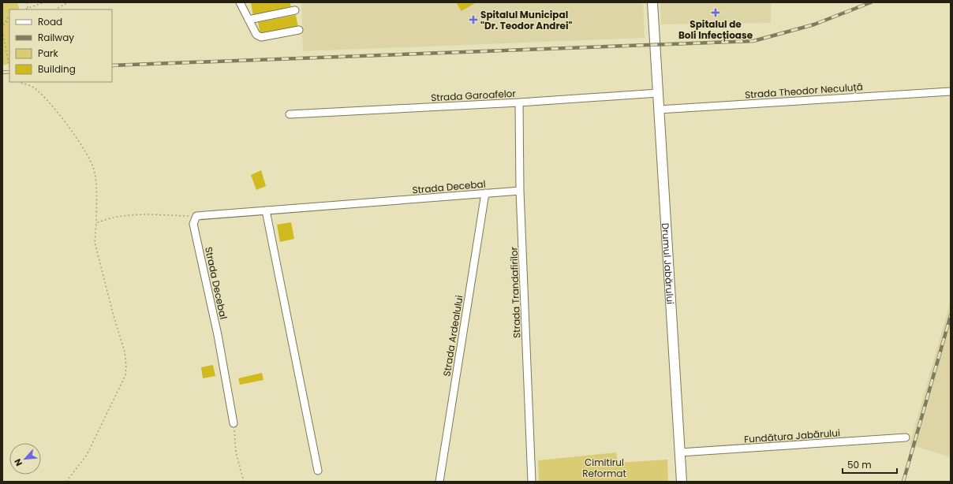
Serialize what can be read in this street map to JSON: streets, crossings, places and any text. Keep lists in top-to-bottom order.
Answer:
{
  "streets": {
    "main road": ["Drumul Jabărului"],
    "street": [
      "Strada Theodor Neculuță",
      "Strada Garoafelor",
      "Strada Decebal",
      "Strada Trandafirilor",
      "Strada Ardealului",
      "Fundătura Jabărului"
    ]
  },
  "crossings": [
    ["Strada Theodor Neculuță", "Drumul Jabărului"],
    ["Strada Garoafelor", "Drumul Jabărului"],
    ["Strada Garoafelor", "Strada Trandafirilor"],
    ["Strada Decebal", "Strada Trandafirilor"],
    ["Strada Decebal", "Strada Ardealului"],
    ["Drumul Jabărului", "Fundătura Jabărului"]
  ],
  "parks": ["Cimitirul Reformat"],
  "places": {
    "health": ["Spitalul de Boli Infecțioase", "Spitalul Municipal \"Dr. Teodor Andrei\""]
  },
  "legend": [
    "Road",
    "Railway",
    "Park",
    "Building"
  ],
  "scale_bar": "50 m",
  "north": "bottom left"
}
